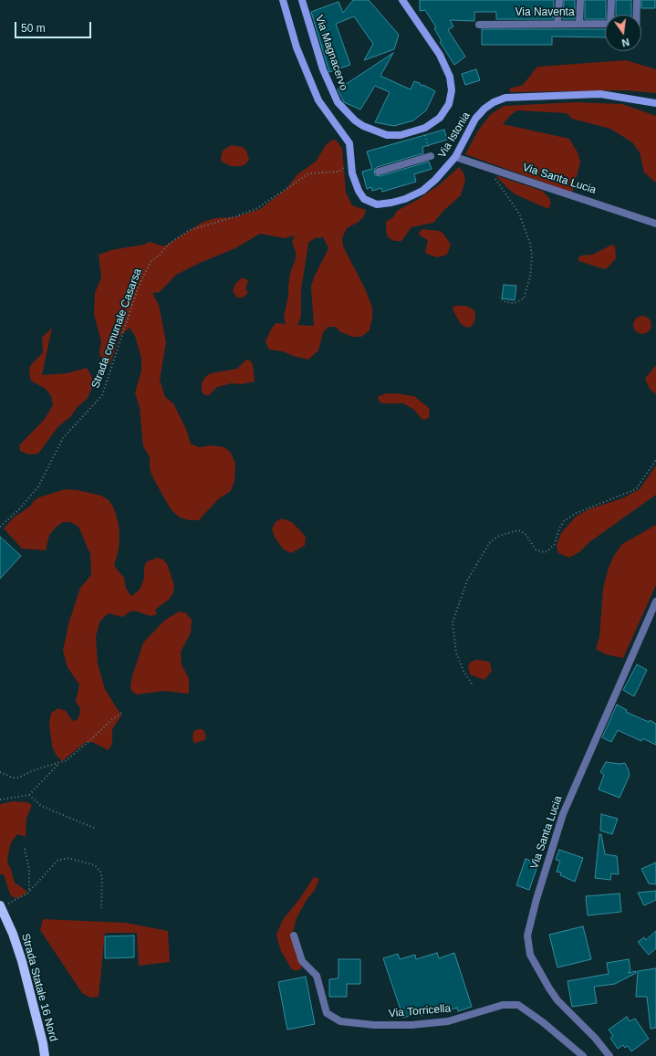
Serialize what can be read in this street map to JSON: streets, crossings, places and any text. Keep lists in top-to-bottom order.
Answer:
{
  "streets": {
    "main road": ["Strada Statale 16 Nord"],
    "street": [
      "Via Naventa",
      "Via Magnacervo",
      "Via Istonia",
      "Via Santa Lucia",
      "Via Torricella"
    ],
    "path": ["Strada comunale Casarsa"]
  },
  "crossings": [
    ["Via Istonia", "Via Santa Lucia"]
  ],
  "scale_bar": "50 m",
  "north": "bottom"
}
